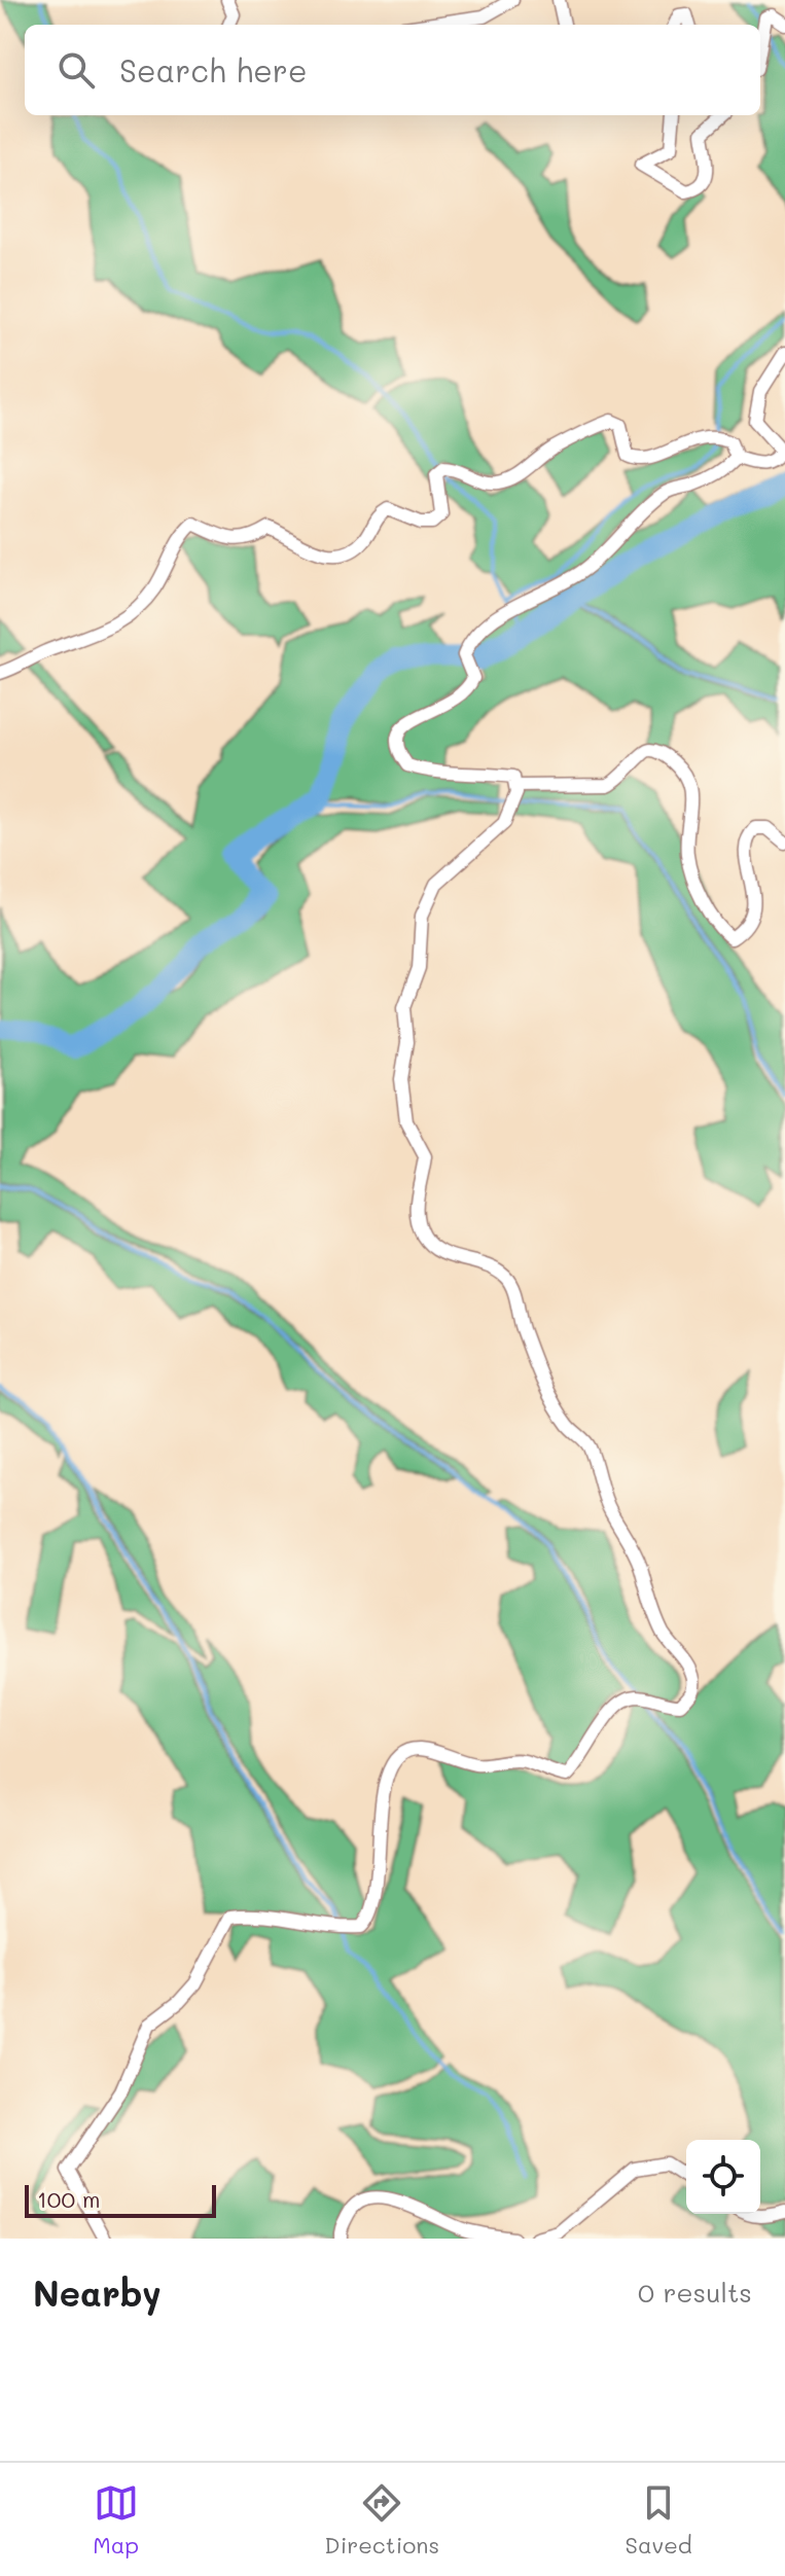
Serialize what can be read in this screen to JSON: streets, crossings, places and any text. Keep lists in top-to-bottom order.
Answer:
{
  "scale_bar": "100 m",
  "page": {
    "search": "Search here",
    "scale": "100 m",
    "heading": ["Nearby", "0 results"],
    "nav": ["Map", "Directions", "Saved"]
  }
}
